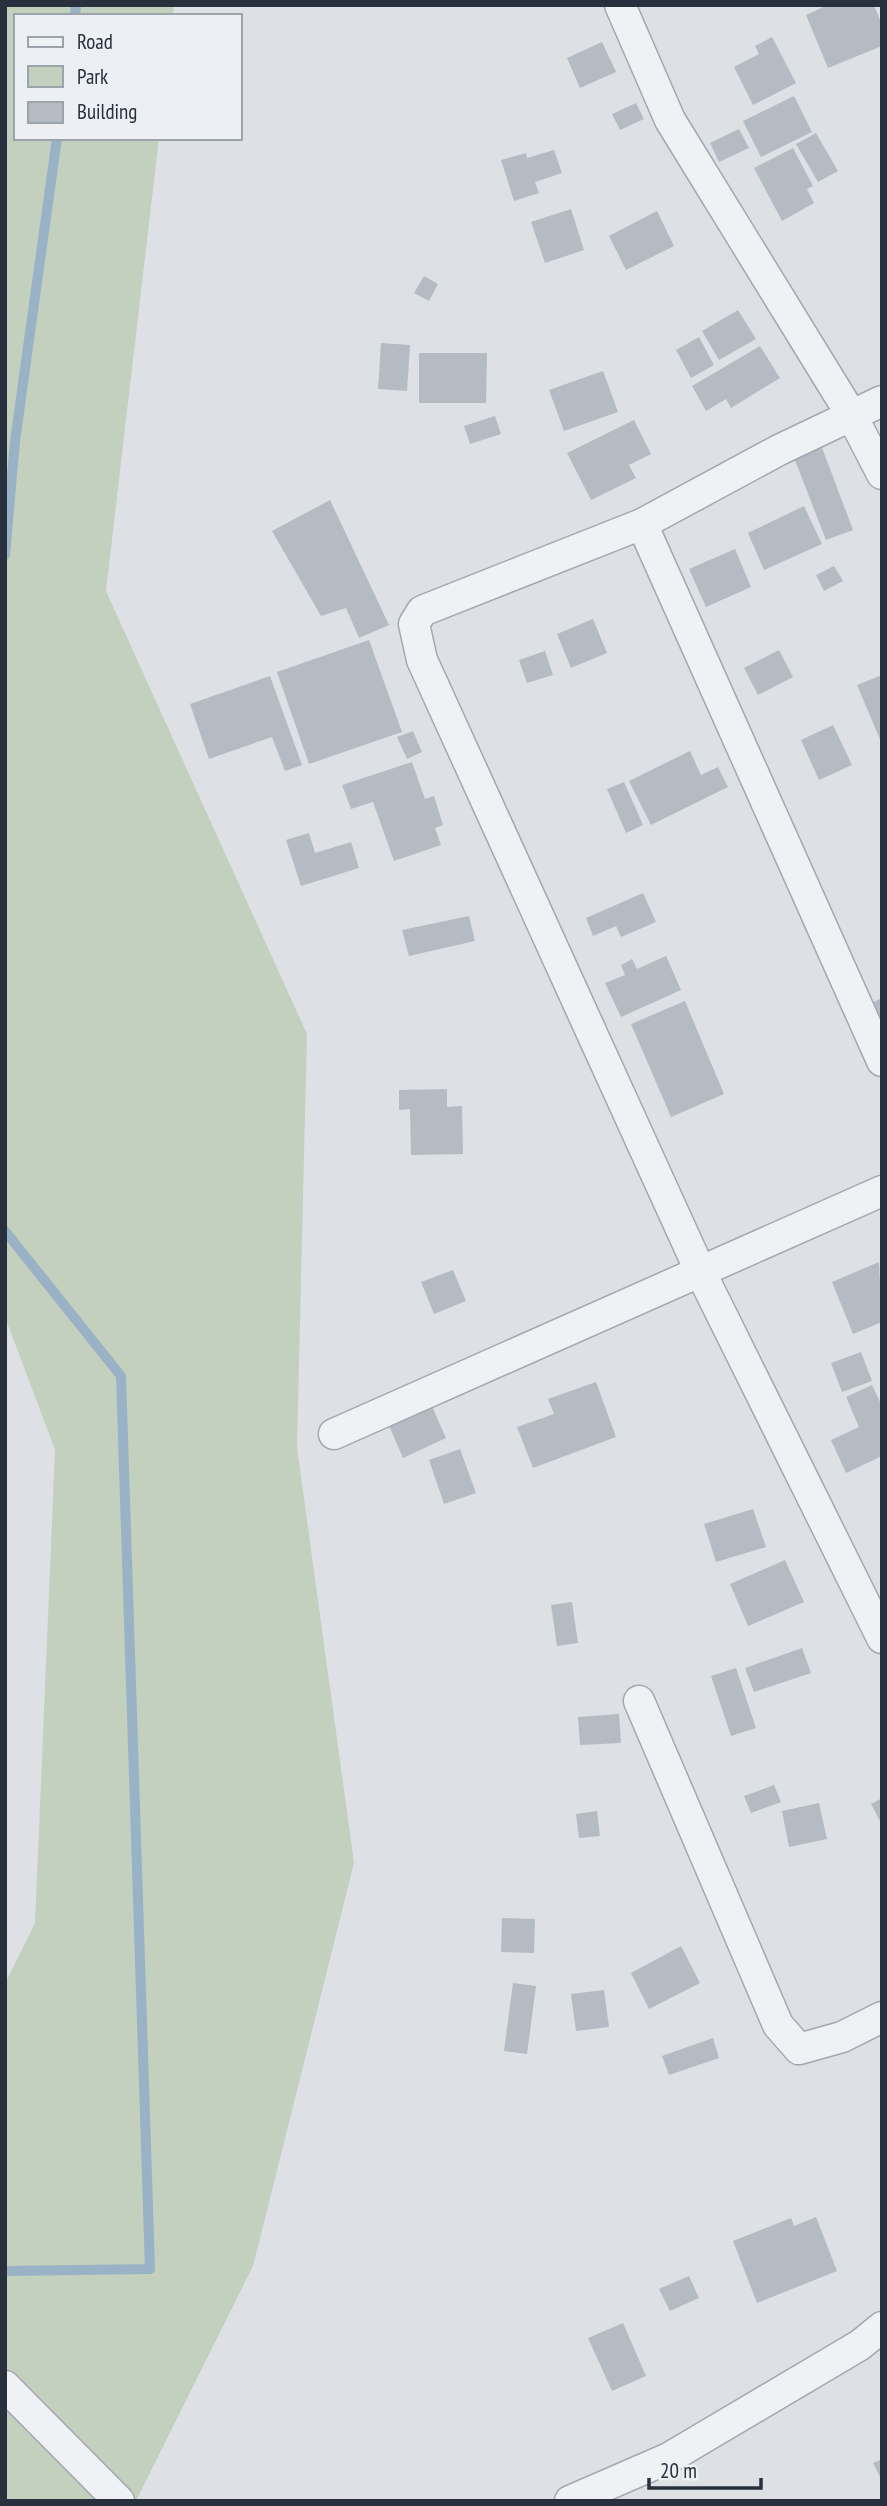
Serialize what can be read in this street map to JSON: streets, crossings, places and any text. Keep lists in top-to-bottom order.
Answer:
{
  "legend": ["Road", "Park", "Building"],
  "scale_bar": "20 m"
}
